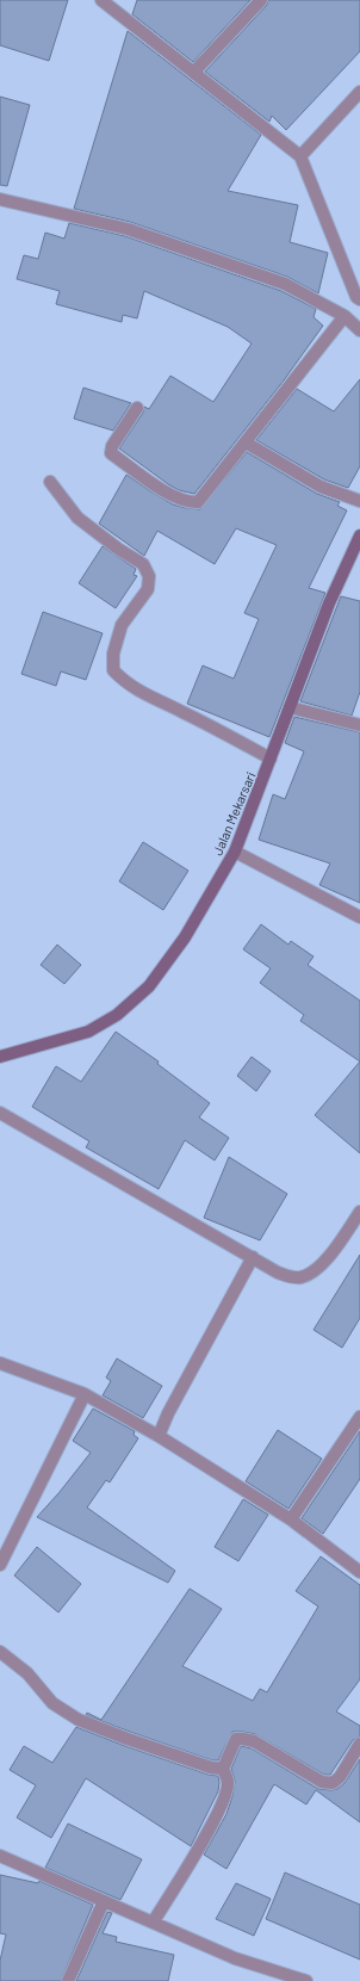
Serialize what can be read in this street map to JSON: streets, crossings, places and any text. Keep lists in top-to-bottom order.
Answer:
{
  "streets": {
    "street": ["Jalan Mekarsari"]
  }
}
